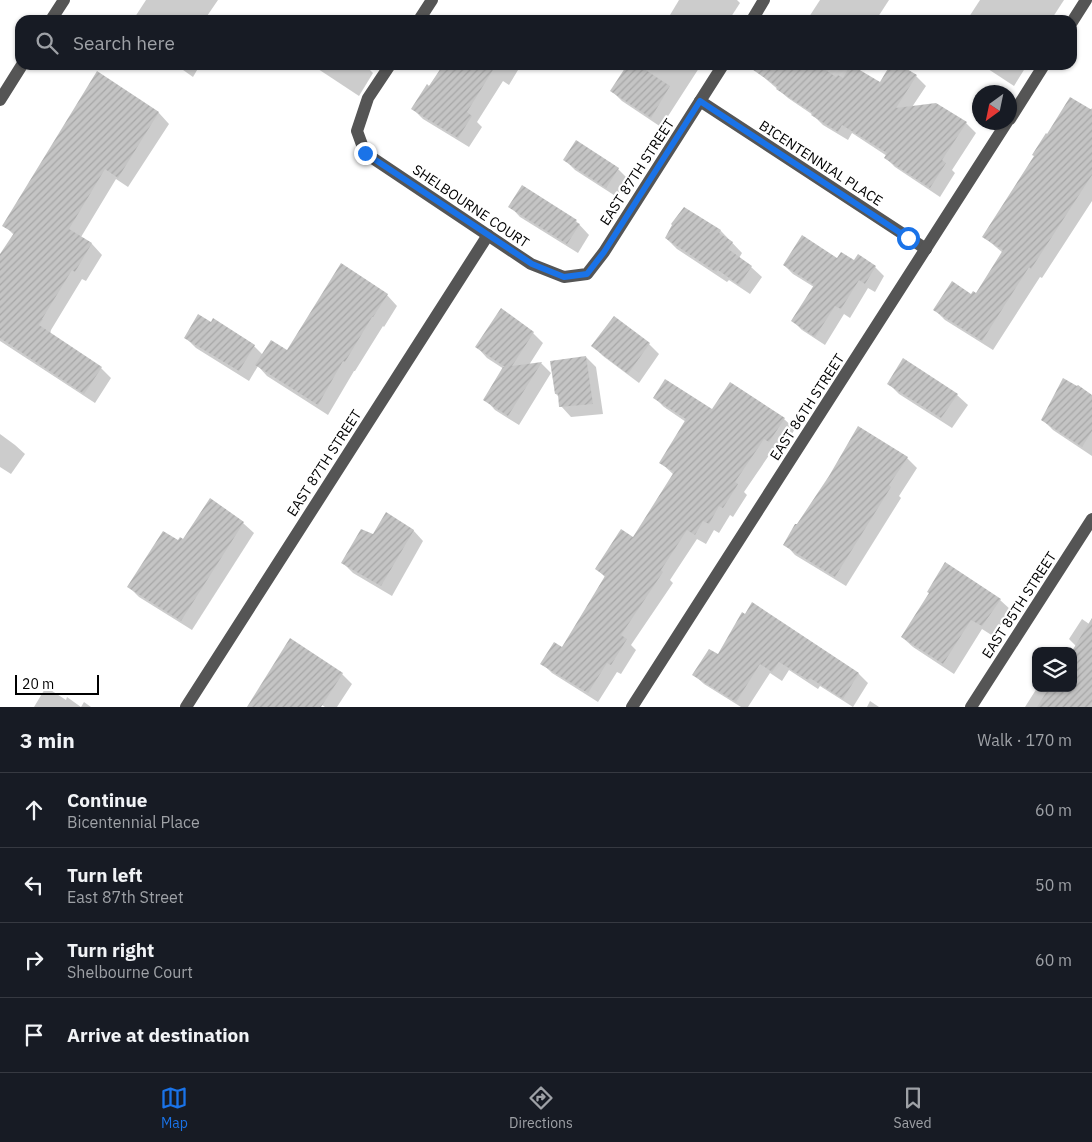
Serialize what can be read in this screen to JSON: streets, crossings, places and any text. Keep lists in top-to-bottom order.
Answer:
{
  "streets": {
    "street": [
      "BICENTENNIAL PLACE",
      "EAST 87TH STREET",
      "SHELBOURNE COURT",
      "EAST 86TH STREET",
      "EAST 85TH STREET"
    ]
  },
  "crossings": [
    ["BICENTENNIAL PLACE", "EAST 87TH STREET"],
    ["BICENTENNIAL PLACE", "EAST 86TH STREET"],
    ["EAST 87TH STREET", "SHELBOURNE COURT"]
  ],
  "scale_bar": "20 m",
  "north": "bottom left",
  "page": {
    "search": "Search here",
    "scale": "20 m",
    "heading": ["3 min", "Walk · 170 m"],
    "list": [
      ["Continue", "Bicentennial Place", "60 m"],
      ["Turn left", "East 87th Street", "50 m"],
      ["Turn right", "Shelbourne Court", "60 m"],
      "Arrive at destination"
    ],
    "nav": ["Map", "Directions", "Saved"]
  }
}
